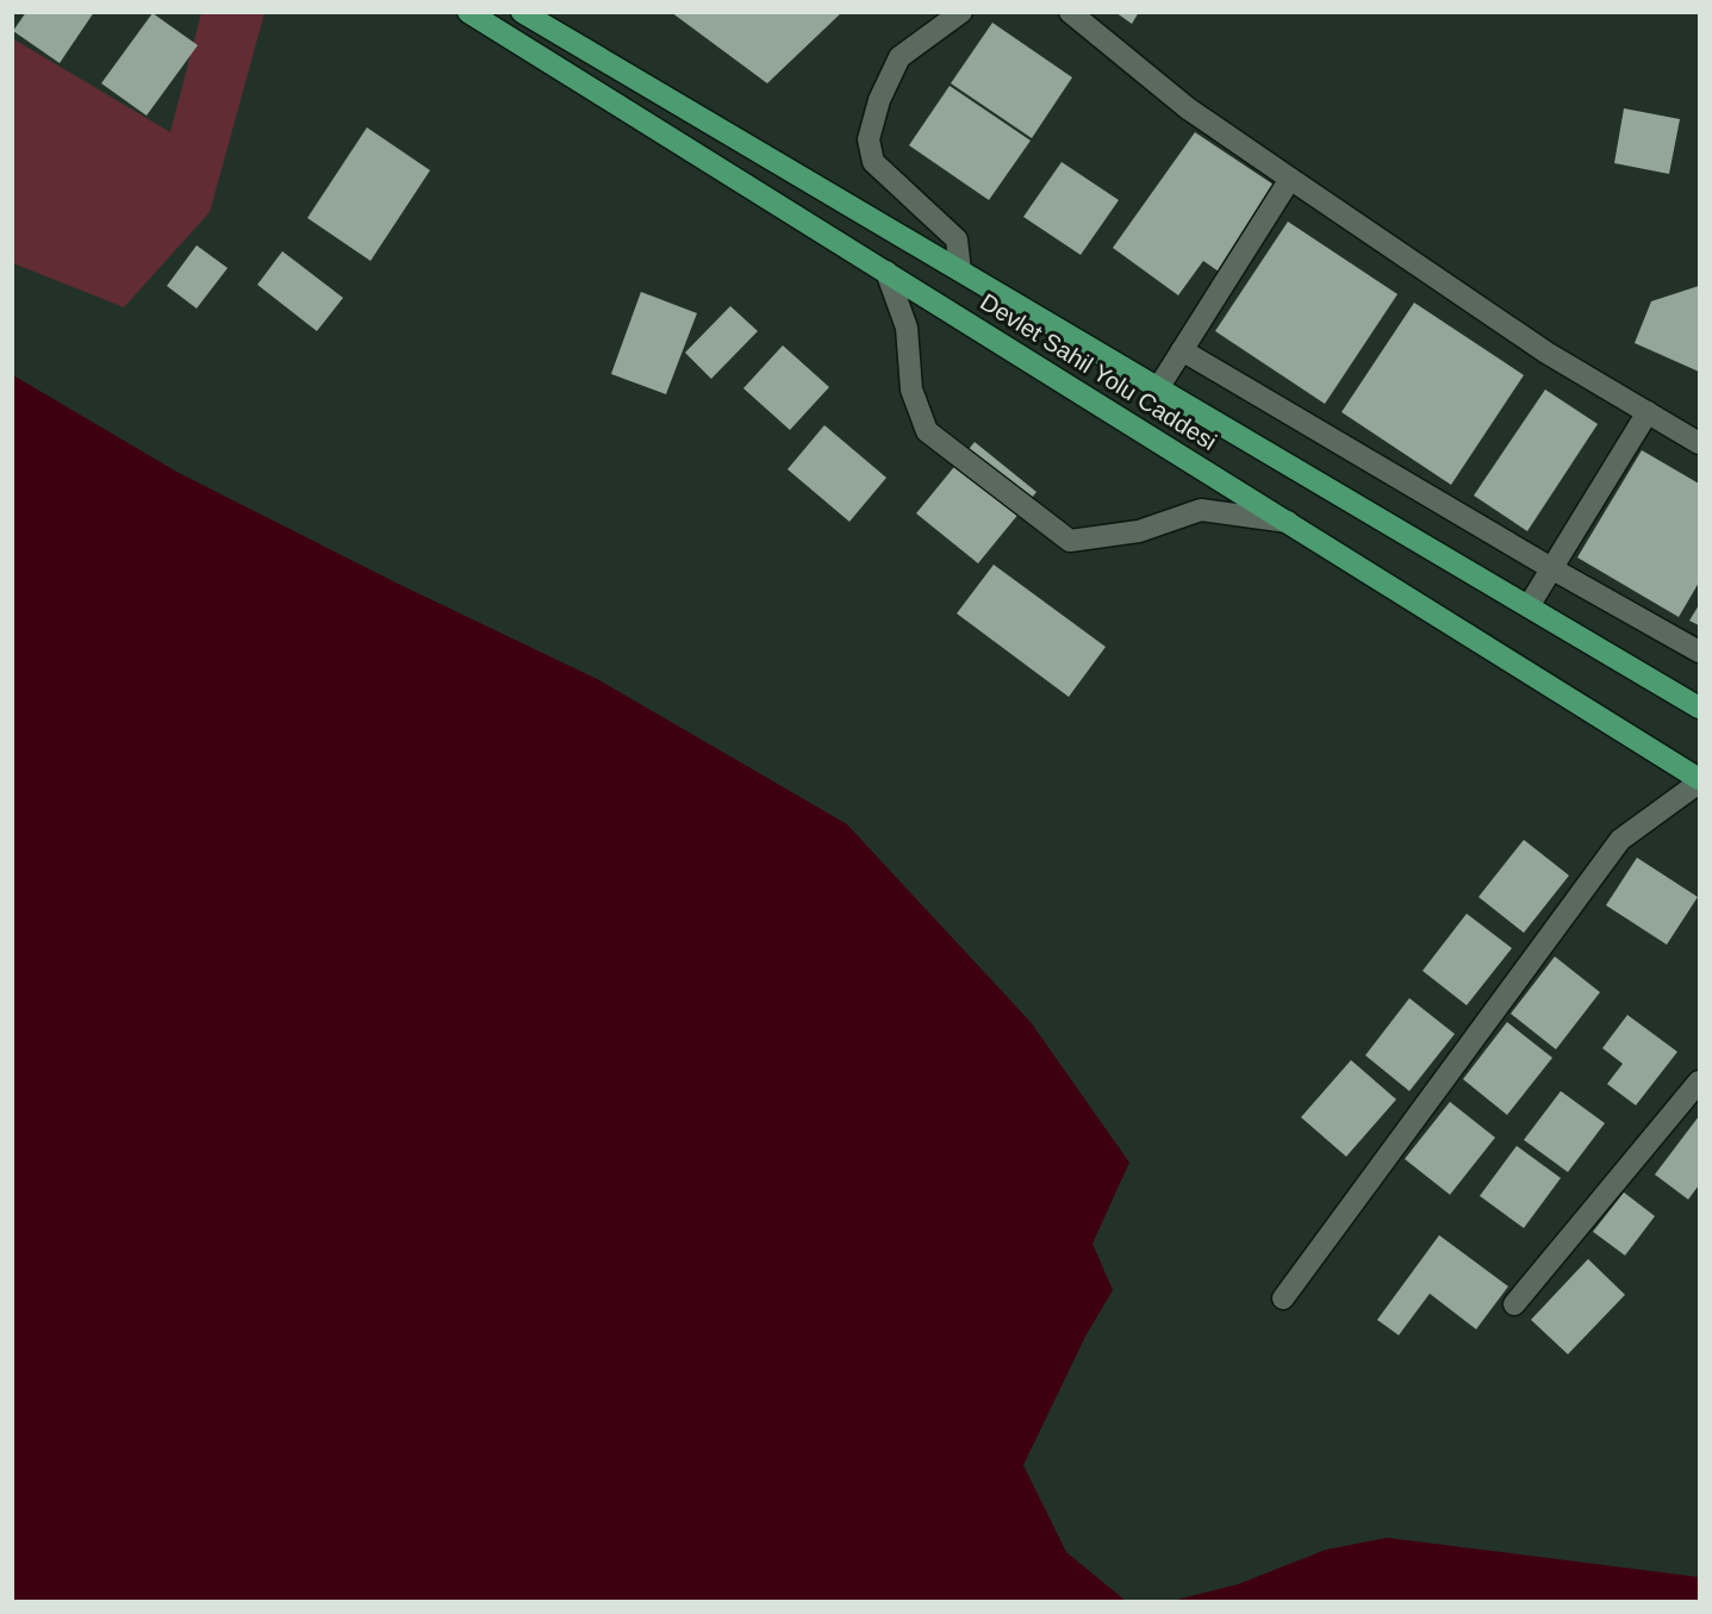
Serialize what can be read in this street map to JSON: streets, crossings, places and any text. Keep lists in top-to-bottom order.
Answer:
{
  "streets": {
    "main road": ["Devlet Sahil Yolu Caddesi"]
  }
}
